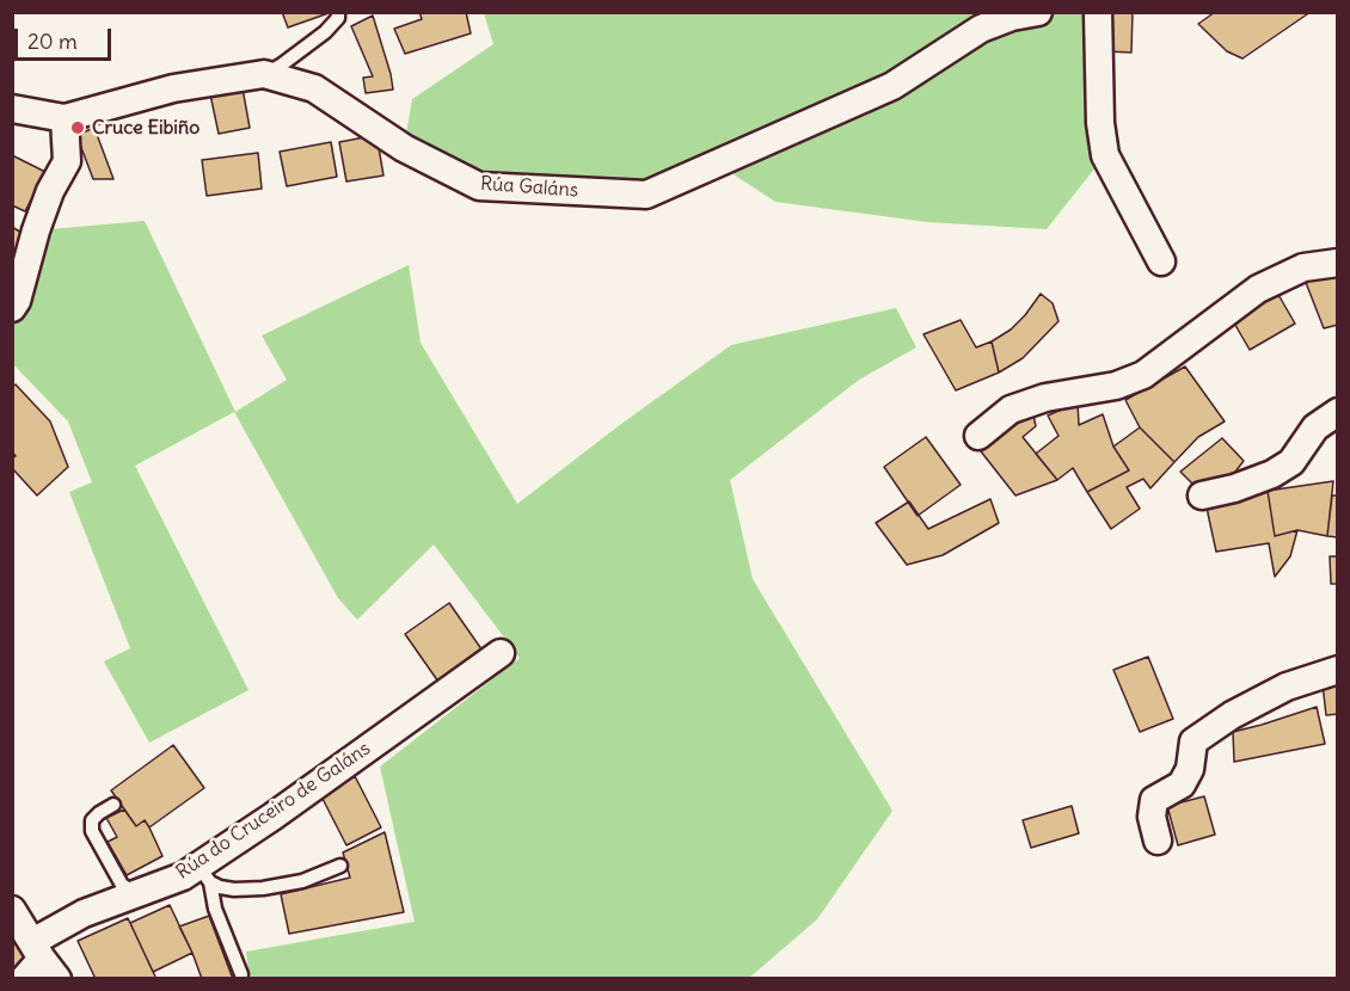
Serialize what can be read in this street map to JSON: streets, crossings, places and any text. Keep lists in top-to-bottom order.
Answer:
{
  "streets": {
    "street": ["Rúa Galáns", "Rúa do Cruceiro de Galáns"]
  },
  "places": ["Cruce Eibiño"],
  "scale_bar": "20 m"
}
